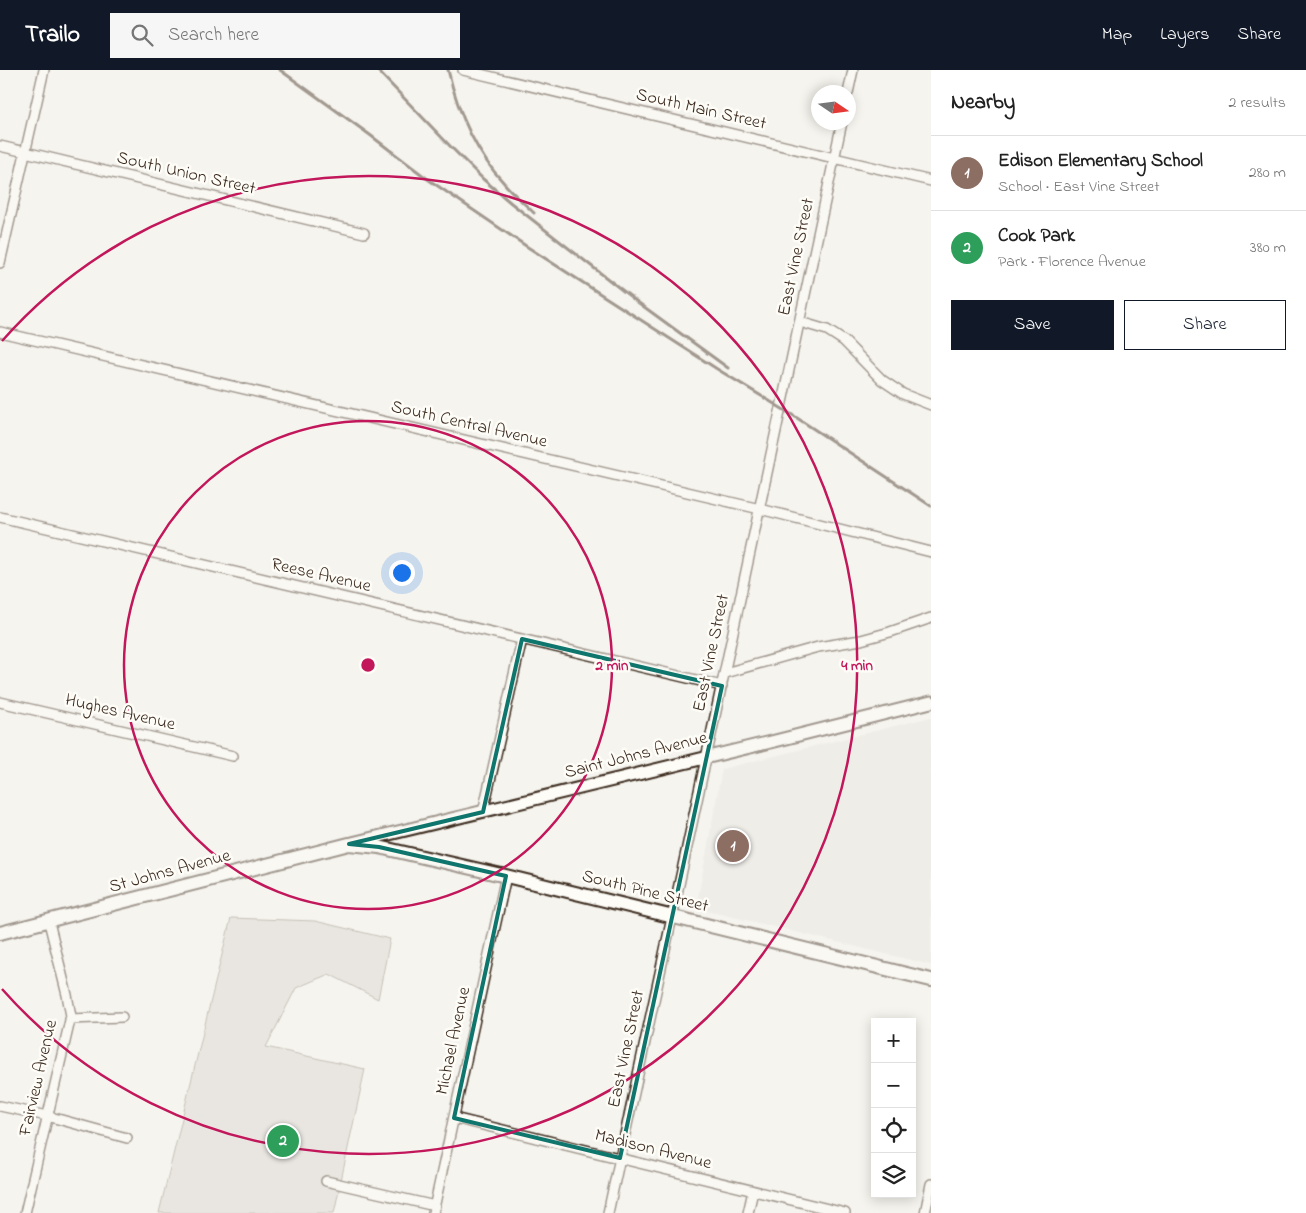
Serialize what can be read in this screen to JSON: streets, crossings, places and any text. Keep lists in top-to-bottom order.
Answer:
{
  "streets": {
    "main road": ["St Johns Avenue", "South Pine Street"],
    "street": [
      "South Main Street",
      "South Union Street",
      "East Vine Street",
      "South Central Avenue",
      "Reese Avenue",
      "Hughes Avenue",
      "Saint Johns Avenue",
      "Michael Avenue",
      "Fairview Avenue",
      "Madison Avenue"
    ]
  },
  "crossings": [
    ["South Main Street", "East Vine Street"],
    ["East Vine Street", "South Central Avenue"],
    ["East Vine Street", "Reese Avenue"],
    ["East Vine Street", "Saint Johns Avenue"],
    ["East Vine Street", "South Pine Street"],
    ["East Vine Street", "Madison Avenue"],
    ["Saint Johns Avenue", "St Johns Avenue"],
    ["Saint Johns Avenue", "South Pine Street"],
    ["St Johns Avenue", "South Pine Street"],
    ["St Johns Avenue", "Fairview Avenue"],
    ["South Pine Street", "Michael Avenue"],
    ["Michael Avenue", "Madison Avenue"]
  ],
  "north": "right",
  "page": {
    "header": "Trailo",
    "search": "Search here",
    "nav": ["Map", "Layers", "Share"],
    "heading": ["Nearby", "2 results"],
    "list": [
      {
        "mark": "1",
        "name": "Edison Elementary School",
        "note": "School · East Vine Street",
        "value": "280 m"
      },
      {
        "mark": "2",
        "name": "Cook Park",
        "note": "Park · Florence Avenue",
        "value": "380 m"
      }
    ],
    "buttons": ["Save", "Share"],
    "pins": ["1", "2"],
    "map_buttons": ["+", "−"]
  },
  "rings": ["2 min", "4 min"]
}
